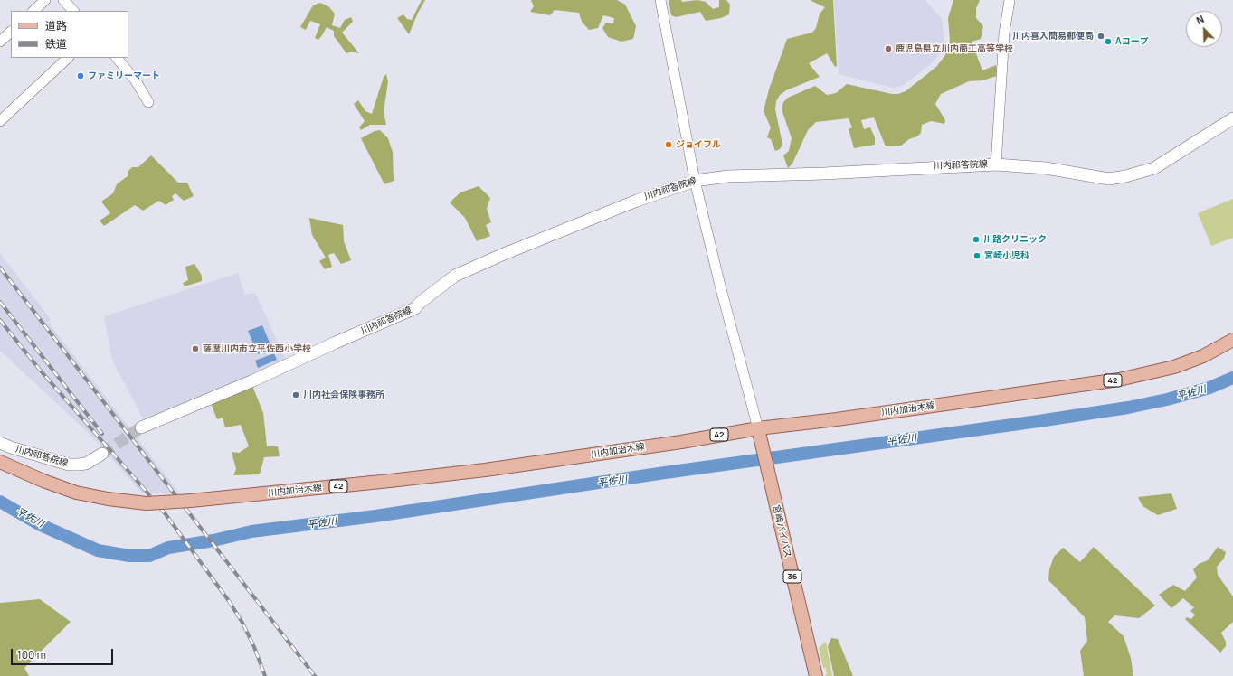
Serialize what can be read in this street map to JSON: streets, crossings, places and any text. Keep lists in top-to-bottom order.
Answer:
{
  "streets": {
    "main road": [
      "川内祁答院線",
      "42",
      "川内加治木線",
      "宮崎バイパス",
      "36"
    ]
  },
  "crossings": [
    ["川内加治木線", "宮崎バイパス"]
  ],
  "water": ["平佐川"],
  "places": [
    "川内喜入簡易郵便局",
    "Aコープ",
    "鹿児島県立川内商工高等学校",
    "ファミリーマート",
    "ジョイフル",
    "川路クリニック",
    "宮崎小児科",
    "薩摩川内市立平佐西小学校",
    "川内社会保険事務所"
  ],
  "legend": ["道路", "鉄道"],
  "scale_bar": "100 m",
  "north": "top left"
}
